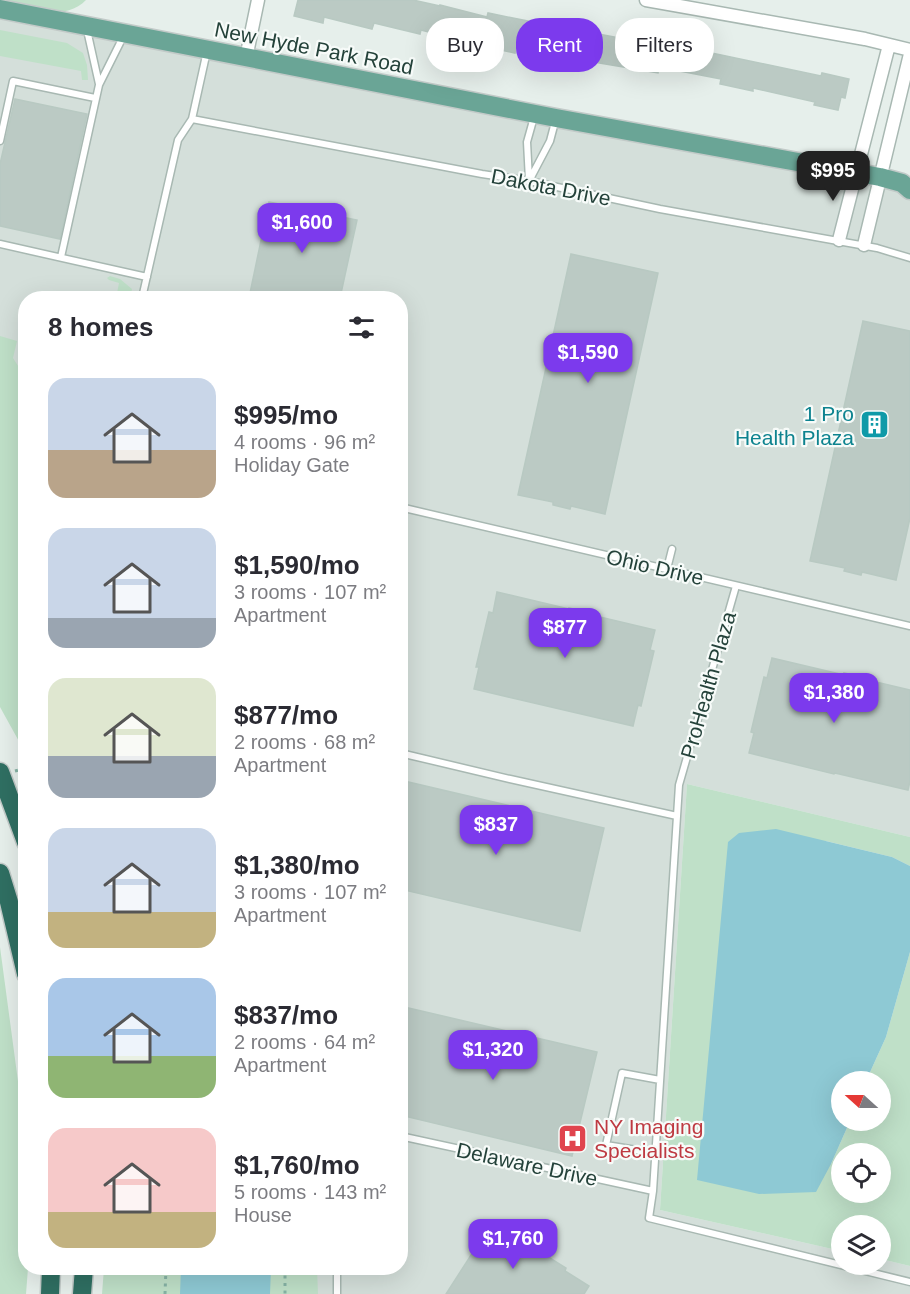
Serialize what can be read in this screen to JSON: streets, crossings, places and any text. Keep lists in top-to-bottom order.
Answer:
{
  "streets": {
    "main road": ["New Hyde Park Road"],
    "lane": [
      "Dakota Drive",
      "Ohio Drive",
      "ProHealth Plaza",
      "Delaware Drive"
    ]
  },
  "crossings": [
    ["Ohio Drive", "ProHealth Plaza"],
    ["ProHealth Plaza", "Delaware Drive"]
  ],
  "places": {
    "building": ["1 Pro Health Plaza"],
    "hospital": ["NY Imaging Specialists"]
  },
  "north": "left",
  "page": {
    "chip": ["Buy", "Rent", "Filters"],
    "price": [
      "$995",
      "$1,600",
      "$1,590",
      "$877",
      "$1,380",
      "$837",
      "$1,320",
      "$1,760"
    ],
    "heading": "8 homes",
    "list": [
      {
        "name": "$995/mo",
        "note": "4 rooms · 96 m² · Holiday Gate"
      },
      {
        "name": "$1,590/mo",
        "note": "3 rooms · 107 m² · Apartment"
      },
      {
        "name": "$877/mo",
        "note": "2 rooms · 68 m² · Apartment"
      },
      {
        "name": "$1,380/mo",
        "note": "3 rooms · 107 m² · Apartment"
      },
      {
        "name": "$837/mo",
        "note": "2 rooms · 64 m² · Apartment"
      },
      {
        "name": "$1,760/mo",
        "note": "5 rooms · 143 m² · House"
      }
    ]
  }
}
